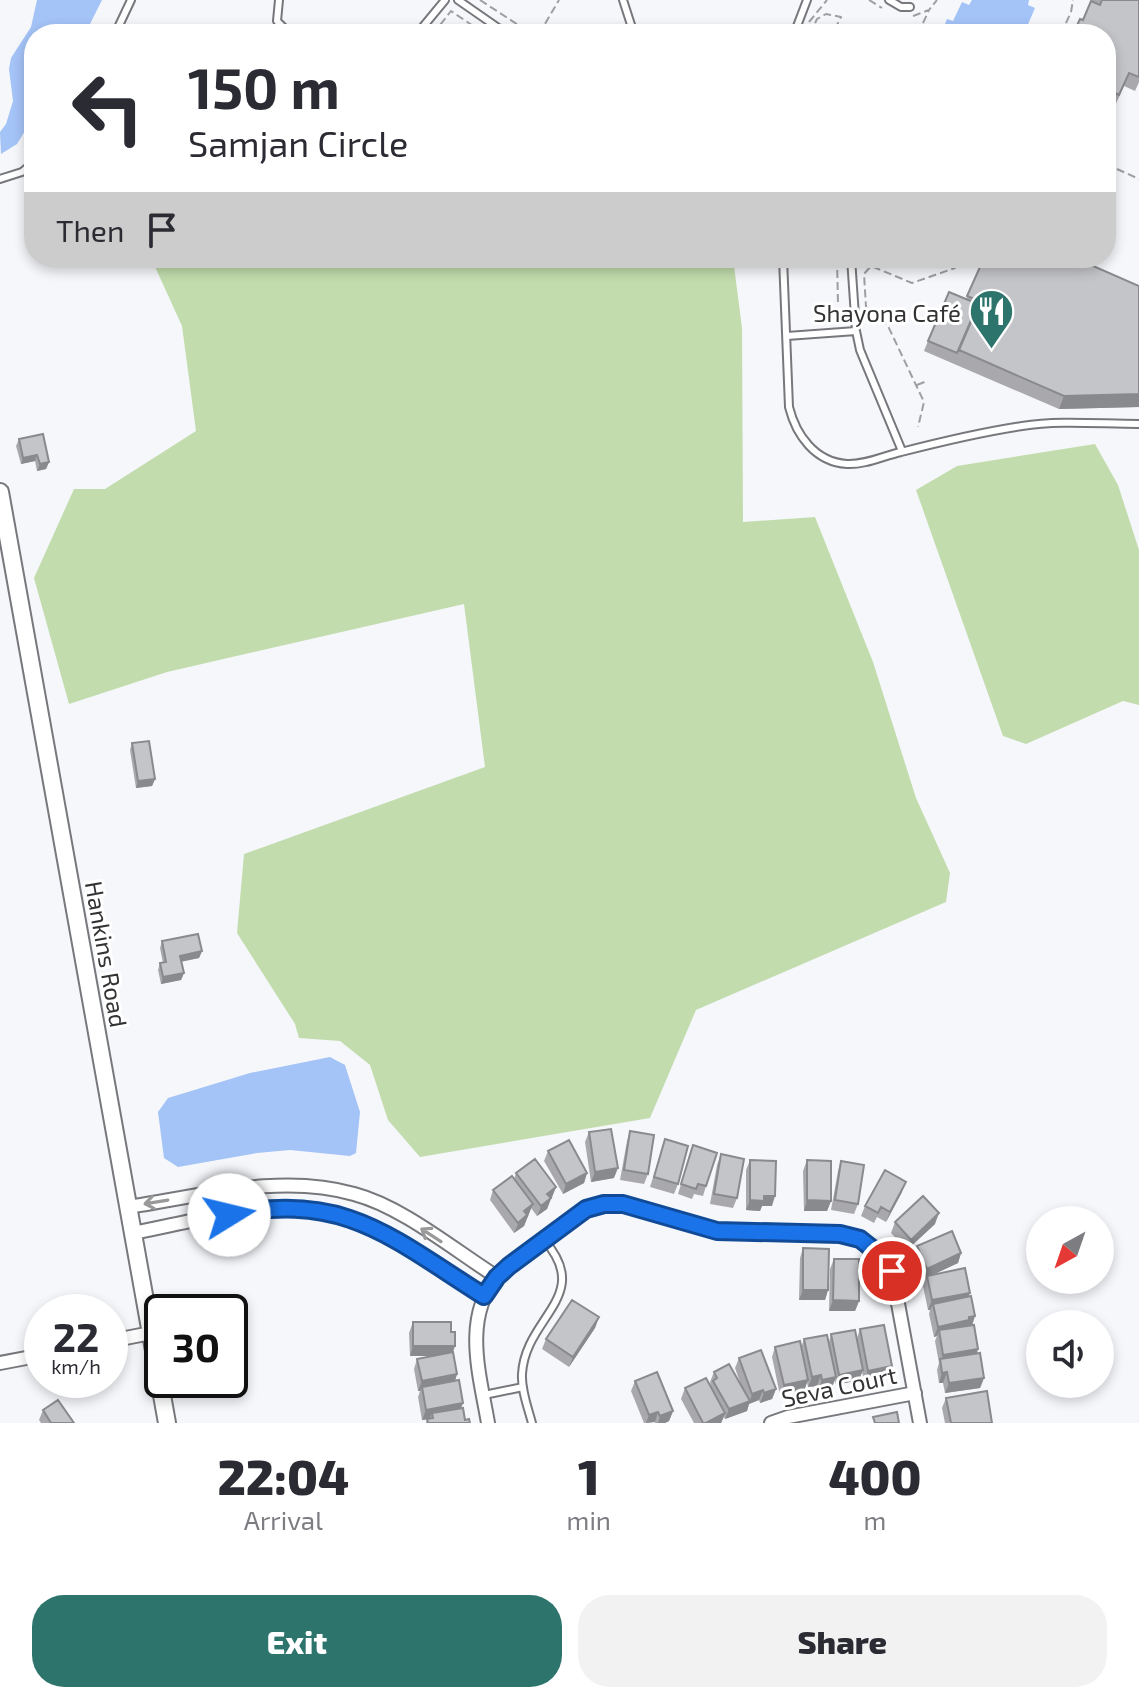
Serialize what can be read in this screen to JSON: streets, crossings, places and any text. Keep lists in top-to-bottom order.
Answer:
{
  "streets": {
    "main road": ["Hankins Road"],
    "street": ["Seva Court"]
  },
  "places": {
    "restaurant": ["Shayona Café"]
  },
  "north": "bottom left",
  "page": {
    "turn": ["150 m", "Samjan Circle"],
    "then": "Then",
    "speed": "22 km/h",
    "limit": "30",
    "eta": [
      "22:04",
      "Arrival",
      "1",
      "min",
      "400",
      "m"
    ],
    "buttons": ["Exit", "Share"]
  }
}
